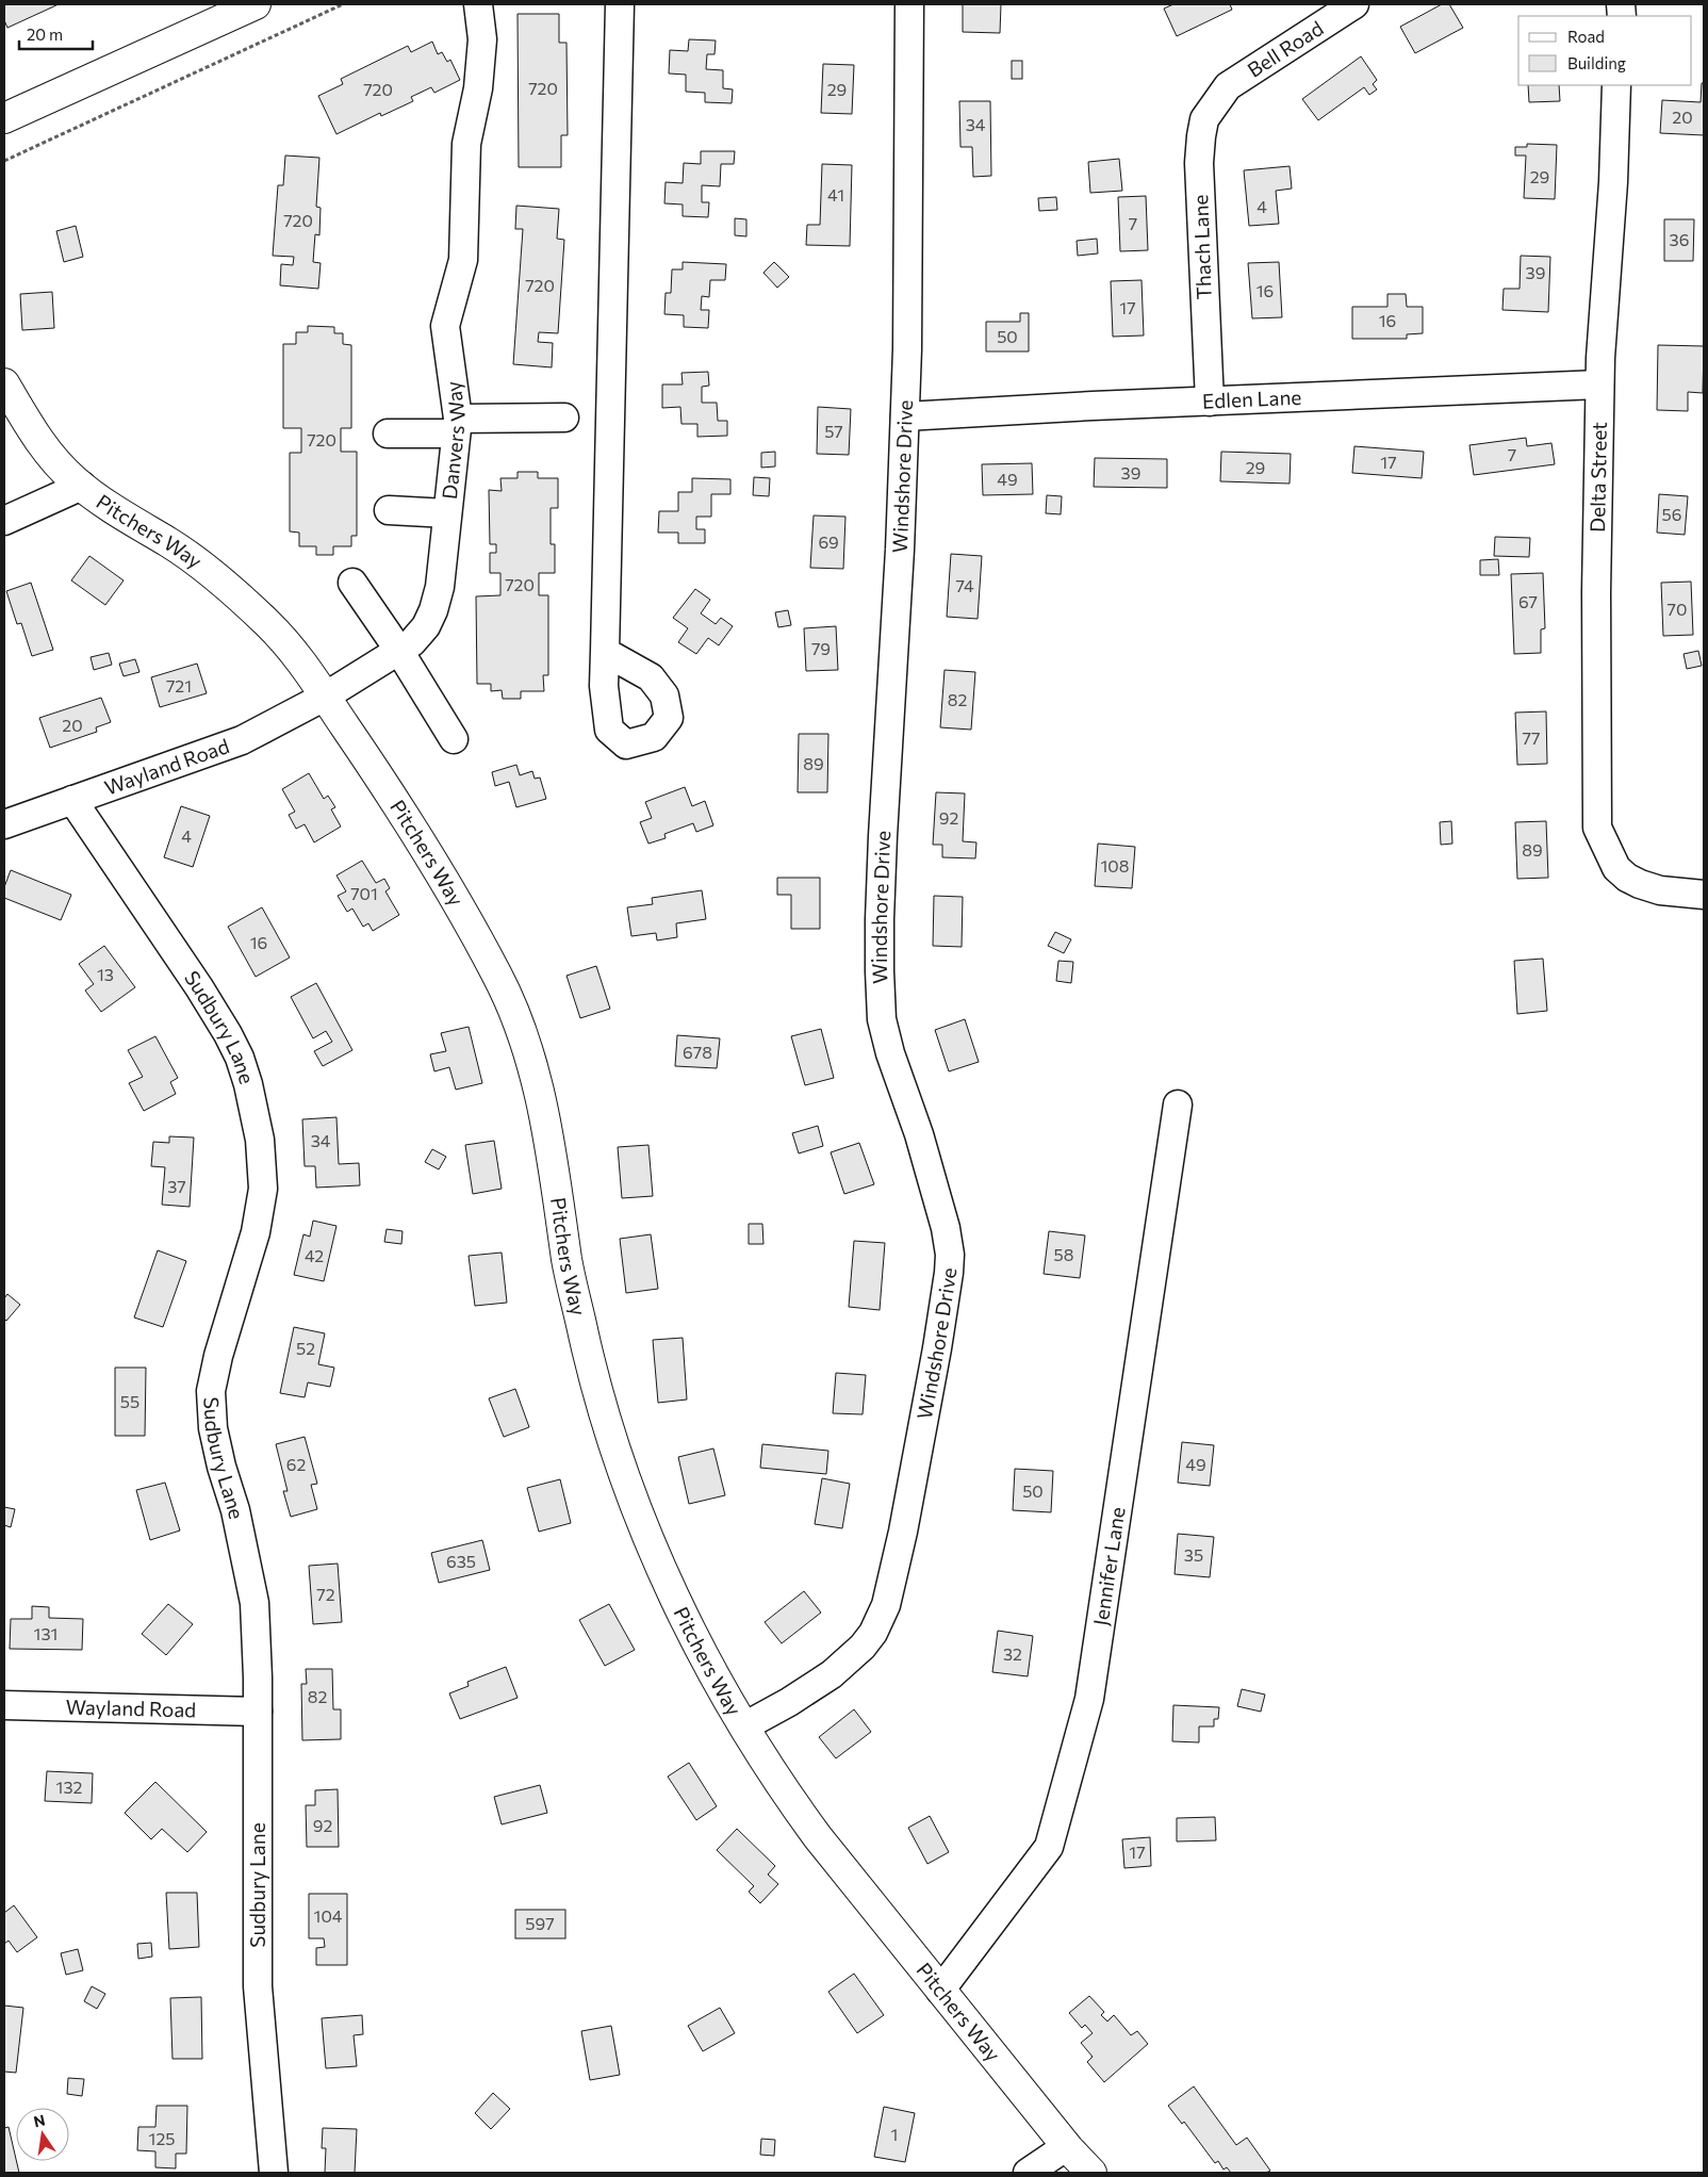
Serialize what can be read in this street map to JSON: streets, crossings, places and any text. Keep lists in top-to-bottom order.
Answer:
{
  "streets": {
    "main road": ["Pitchers Way"],
    "street": [
      "Bell Road",
      "Thach Lane",
      "Edlen Lane",
      "Danvers Way",
      "Windshore Drive",
      "Delta Street",
      "Wayland Road",
      "Sudbury Lane",
      "Jennifer Lane"
    ]
  },
  "crossings": [
    ["Bell Road", "Thach Lane"],
    ["Thach Lane", "Edlen Lane"],
    ["Edlen Lane", "Windshore Drive"],
    ["Edlen Lane", "Delta Street"],
    ["Danvers Way", "Pitchers Way"],
    ["Danvers Way", "Wayland Road"],
    ["Windshore Drive", "Pitchers Way"],
    ["Pitchers Way", "Wayland Road"],
    ["Pitchers Way", "Jennifer Lane"],
    ["Wayland Road", "Sudbury Lane"]
  ],
  "house_numbers": [
    "720",
    "720",
    "29",
    "20",
    "34",
    "29",
    "41",
    "4",
    "720",
    "7",
    "36",
    "39",
    "720",
    "16",
    "17",
    "16",
    "50",
    "57",
    "720",
    "7",
    "17",
    "29",
    "39",
    "49",
    "56",
    "69",
    "720",
    "74",
    "67",
    "70",
    "79",
    "721",
    "82",
    "20",
    "77",
    "89",
    "92",
    "4",
    "89",
    "108",
    "701",
    "16",
    "13",
    "678",
    "34",
    "37",
    "58",
    "42",
    "52",
    "55",
    "62",
    "49",
    "50",
    "35",
    "635",
    "72",
    "131",
    "32",
    "82",
    "132",
    "92",
    "17",
    "104",
    "597",
    "1",
    "125"
  ],
  "legend": ["Road", "Building"],
  "scale_bar": "20 m",
  "north": "top"
}
